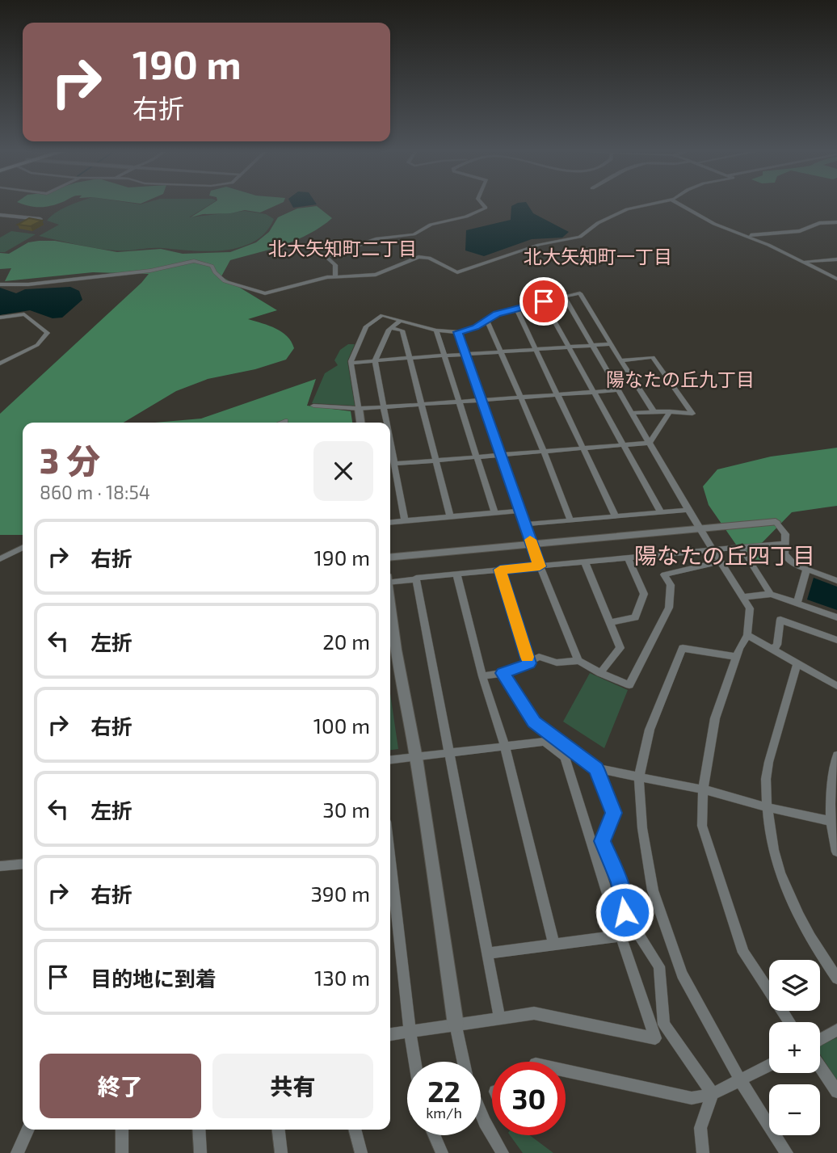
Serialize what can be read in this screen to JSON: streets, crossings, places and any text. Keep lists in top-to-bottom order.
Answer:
{
  "districts": [
    "北大矢知町二丁目",
    "北大矢知町一丁目",
    "陽なたの丘九丁目",
    "陽なたの丘四丁目"
  ],
  "page": {
    "turn": ["190 m", "右折"],
    "heading": ["3 分", "860 m · 18:54"],
    "list": [
      {
        "name": "右折",
        "value": "190 m"
      },
      {
        "name": "左折",
        "value": "20 m"
      },
      {
        "name": "右折",
        "value": "100 m"
      },
      {
        "name": "左折",
        "value": "30 m"
      },
      {
        "name": "右折",
        "value": "390 m"
      },
      {
        "name": "目的地に到着",
        "value": "130 m"
      }
    ],
    "map_buttons": ["+", "−"],
    "buttons": ["終了", "共有"],
    "speed": "22 km/h",
    "limit": "30"
  }
}
